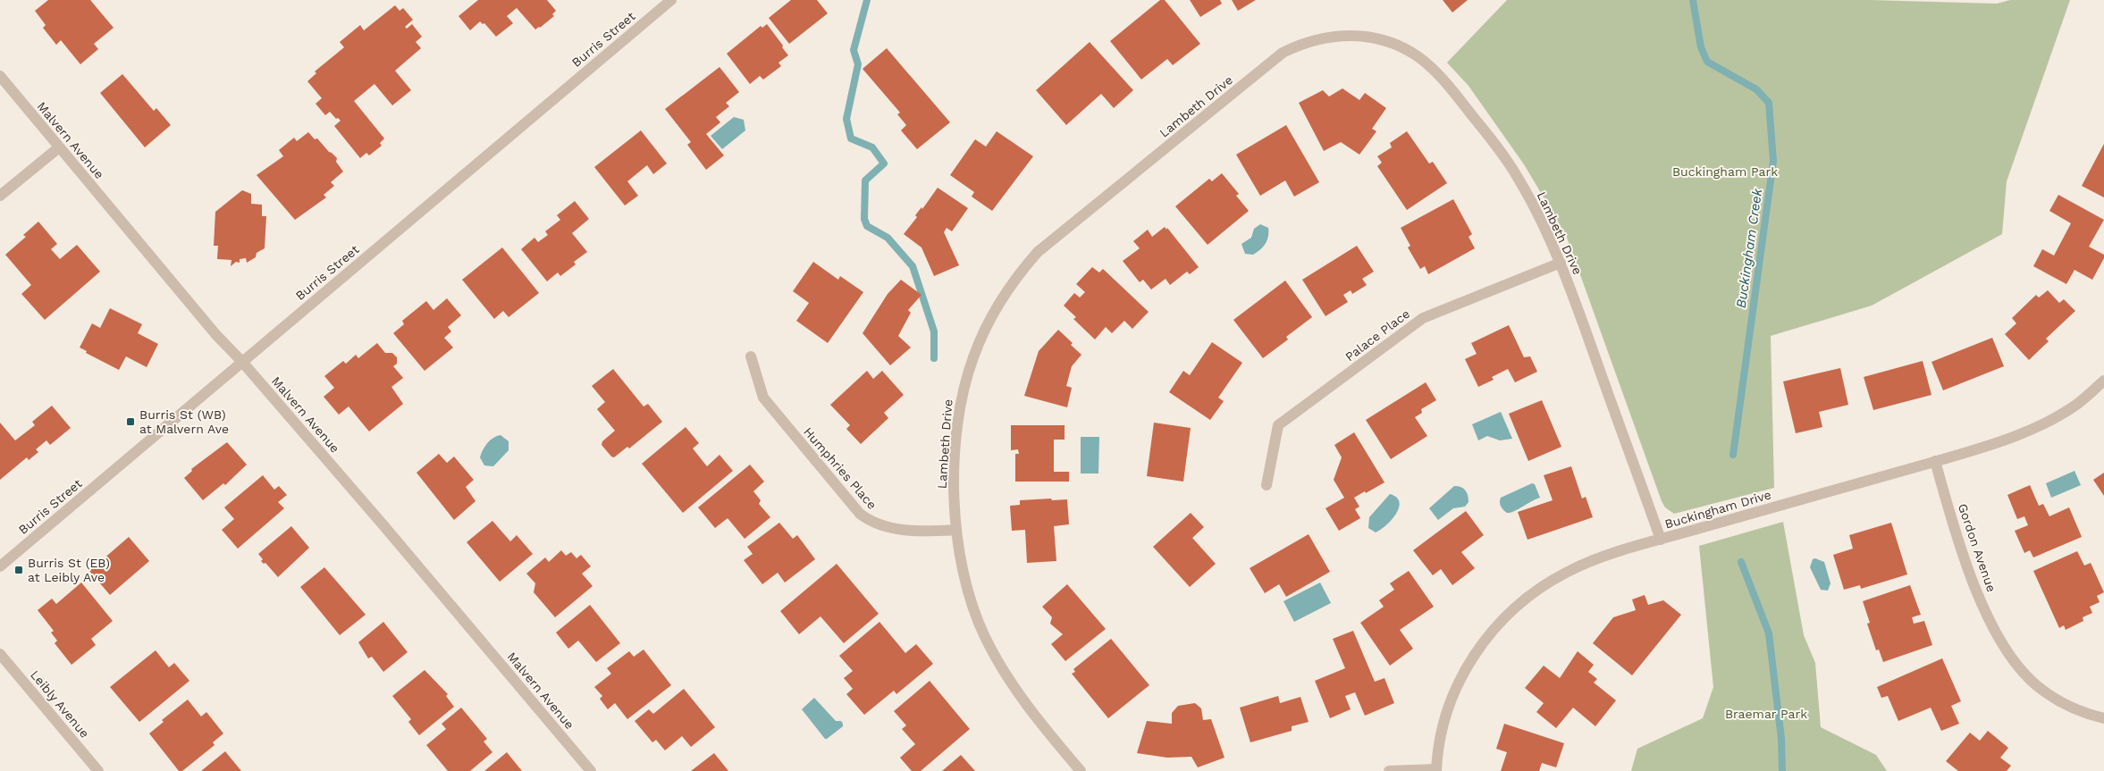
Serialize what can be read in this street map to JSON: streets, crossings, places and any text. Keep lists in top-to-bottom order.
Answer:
{
  "streets": {
    "street": [
      "Burris Street",
      "Lambeth Drive",
      "Malvern Avenue",
      "Palace Place",
      "Humphries Place",
      "Buckingham Drive",
      "Gordon Avenue",
      "Leibly Avenue"
    ]
  },
  "crossings": [
    ["Burris Street", "Malvern Avenue"],
    ["Lambeth Drive", "Palace Place"],
    ["Lambeth Drive", "Humphries Place"],
    ["Lambeth Drive", "Buckingham Drive"],
    ["Buckingham Drive", "Gordon Avenue"]
  ],
  "water": ["Buckingham Creek"],
  "parks": ["Buckingham Park", "Braemar Park"],
  "places": {
    "transit": ["Burris St (WB) at Malvern Ave", "Burris St (EB) at Leibly Ave"]
  }
}
